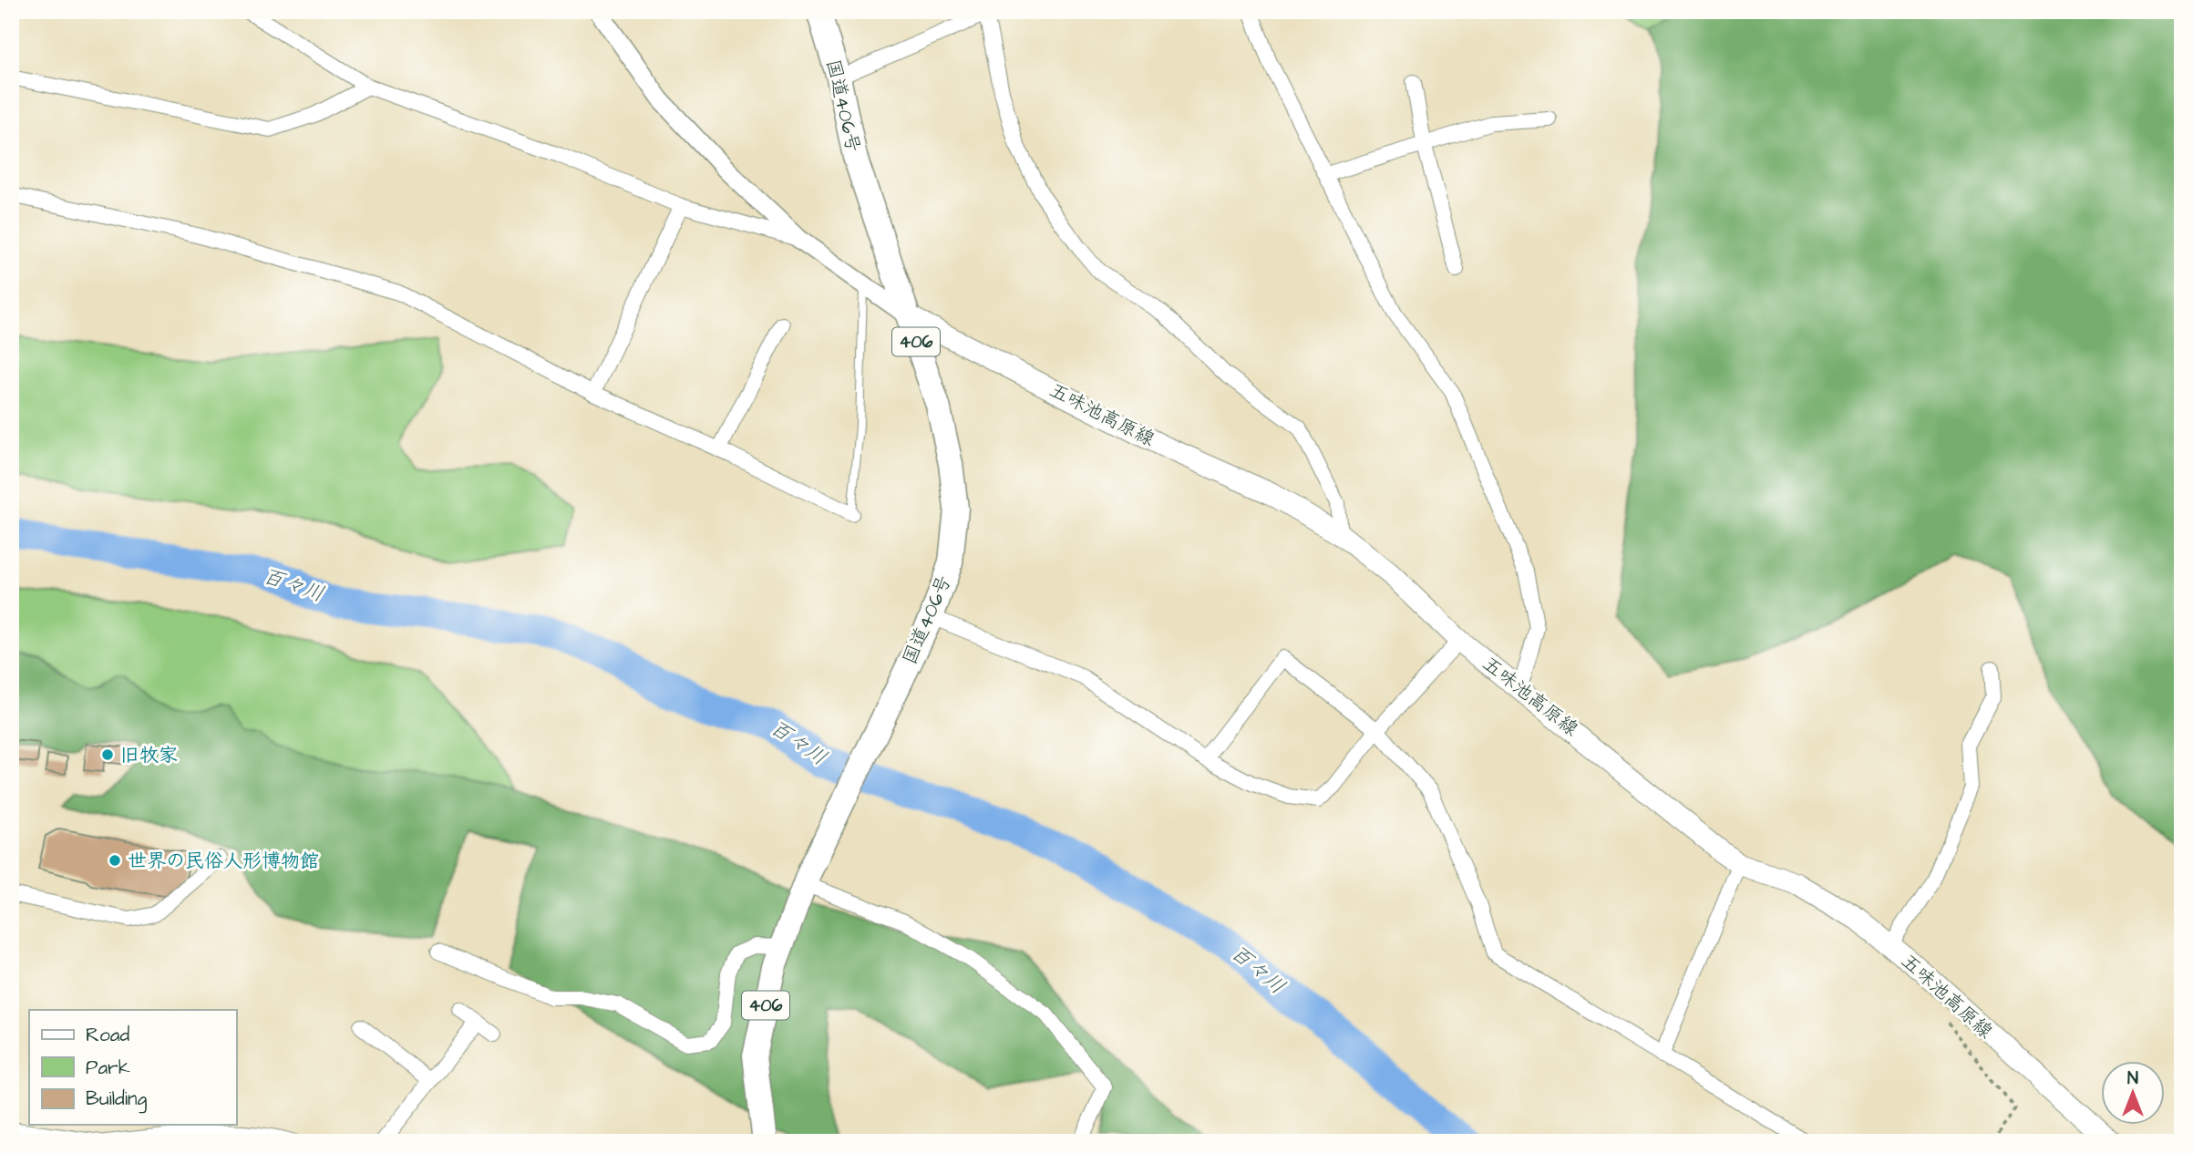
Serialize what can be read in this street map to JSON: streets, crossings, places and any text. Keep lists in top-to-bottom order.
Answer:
{
  "streets": {
    "highway": ["国道406号", "406"],
    "main road": ["五味池高原線"]
  },
  "crossings": [
    ["国道406号", "五味池高原線"]
  ],
  "water": ["百々川"],
  "places": ["旧牧家", "世界の民俗人形博物館"],
  "legend": ["Road", "Park", "Building"],
  "north": "top"
}
